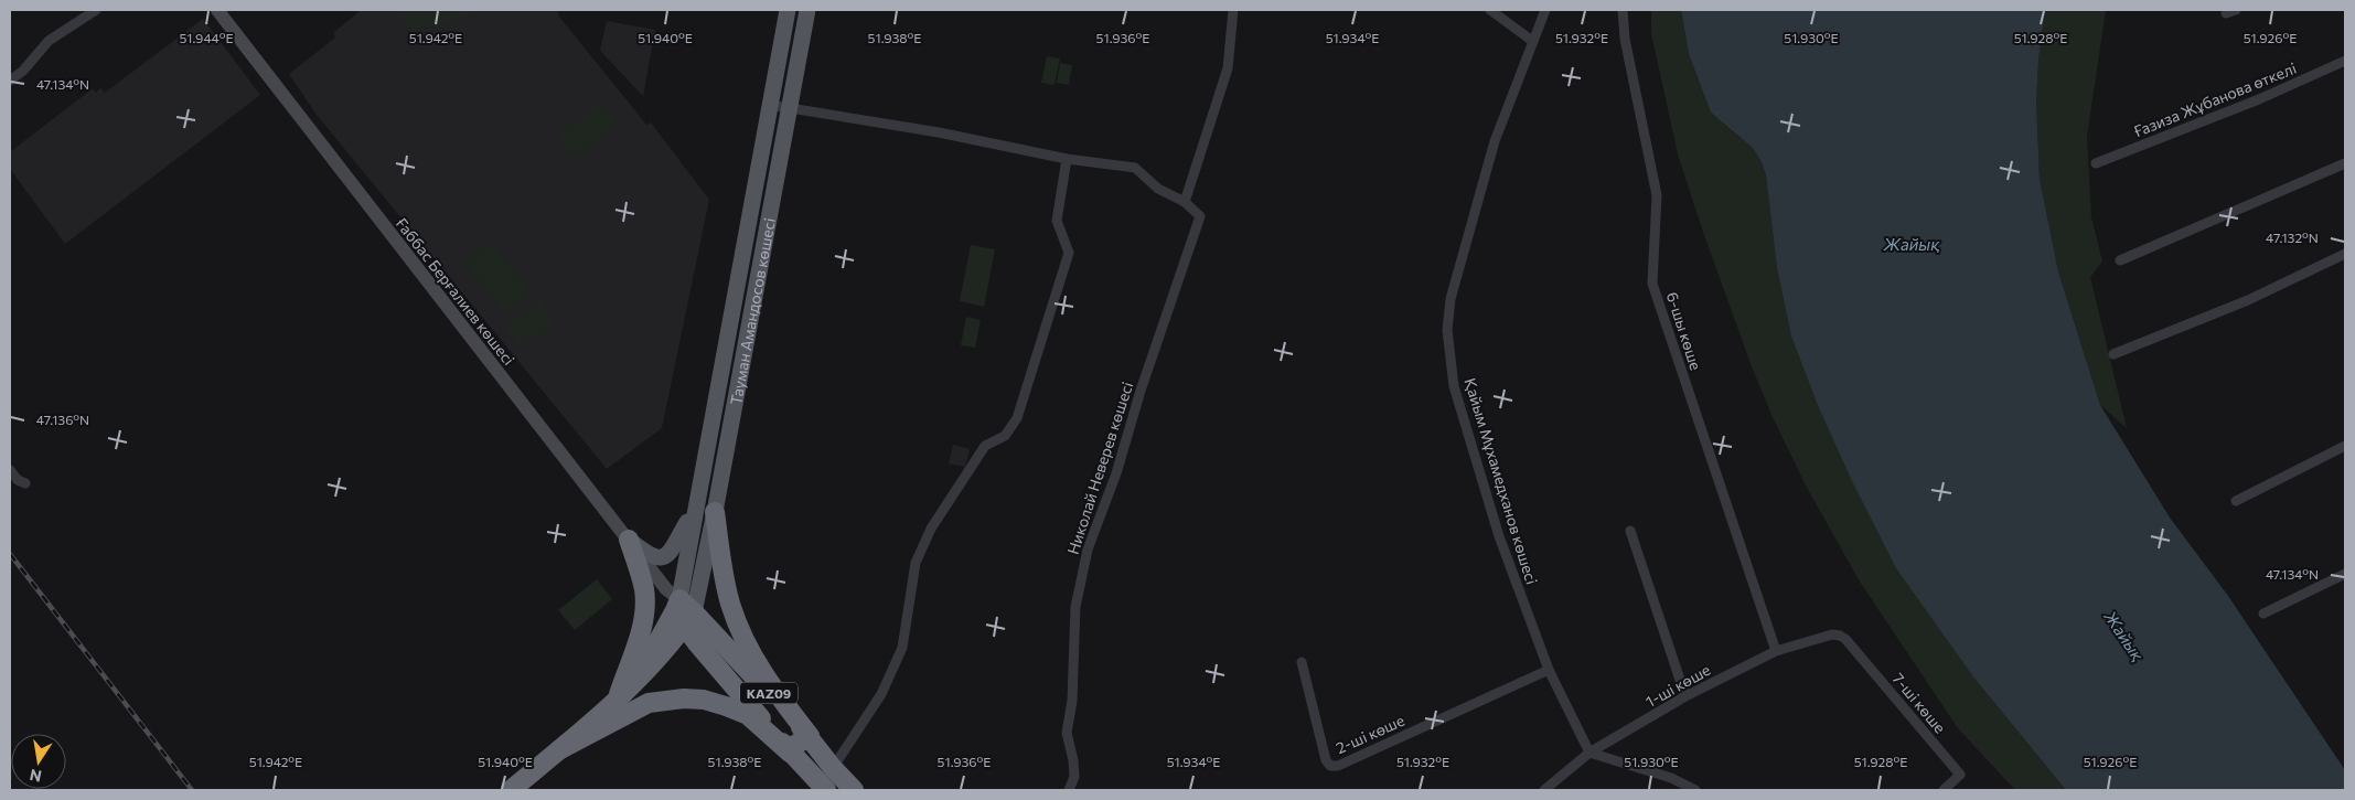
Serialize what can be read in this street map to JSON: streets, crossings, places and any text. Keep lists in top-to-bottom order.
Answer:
{
  "streets": {
    "highway": ["KAZ09"],
    "main road": ["Ғаббас Берғалиев көшесі", "Тауман Амандосов көшесі"],
    "street": [
      "Ғазиза Жұбанова өткелі",
      "6-шы көше",
      "Николай Неверев көшесі",
      "Қайым Мұхамедханов көшесi",
      "1-ші көше",
      "7-шi көше",
      "2-ші көше"
    ]
  },
  "crossings": [
    ["Ғаббас Берғалиев көшесі", "Тауман Амандосов көшесі"],
    ["Ғаббас Берғалиев көшесі", "KAZ09"],
    ["Тауман Амандосов көшесі", "KAZ09"],
    ["6-шы көше", "1-ші көше"],
    ["Қайым Мұхамедханов көшесi", "1-ші көше"],
    ["Қайым Мұхамедханов көшесi", "2-ші көше"],
    ["1-ші көше", "7-шi көше"]
  ],
  "water": ["Жайық"],
  "north": "bottom",
  "coordinates": [
    "51.944°E",
    "51.942°E",
    "51.940°E",
    "51.938°E",
    "51.936°E",
    "51.934°E",
    "51.932°E",
    "51.930°E",
    "51.928°E",
    "51.926°E",
    "47.134°N",
    "47.132°N",
    "47.136°N"
  ]
}
